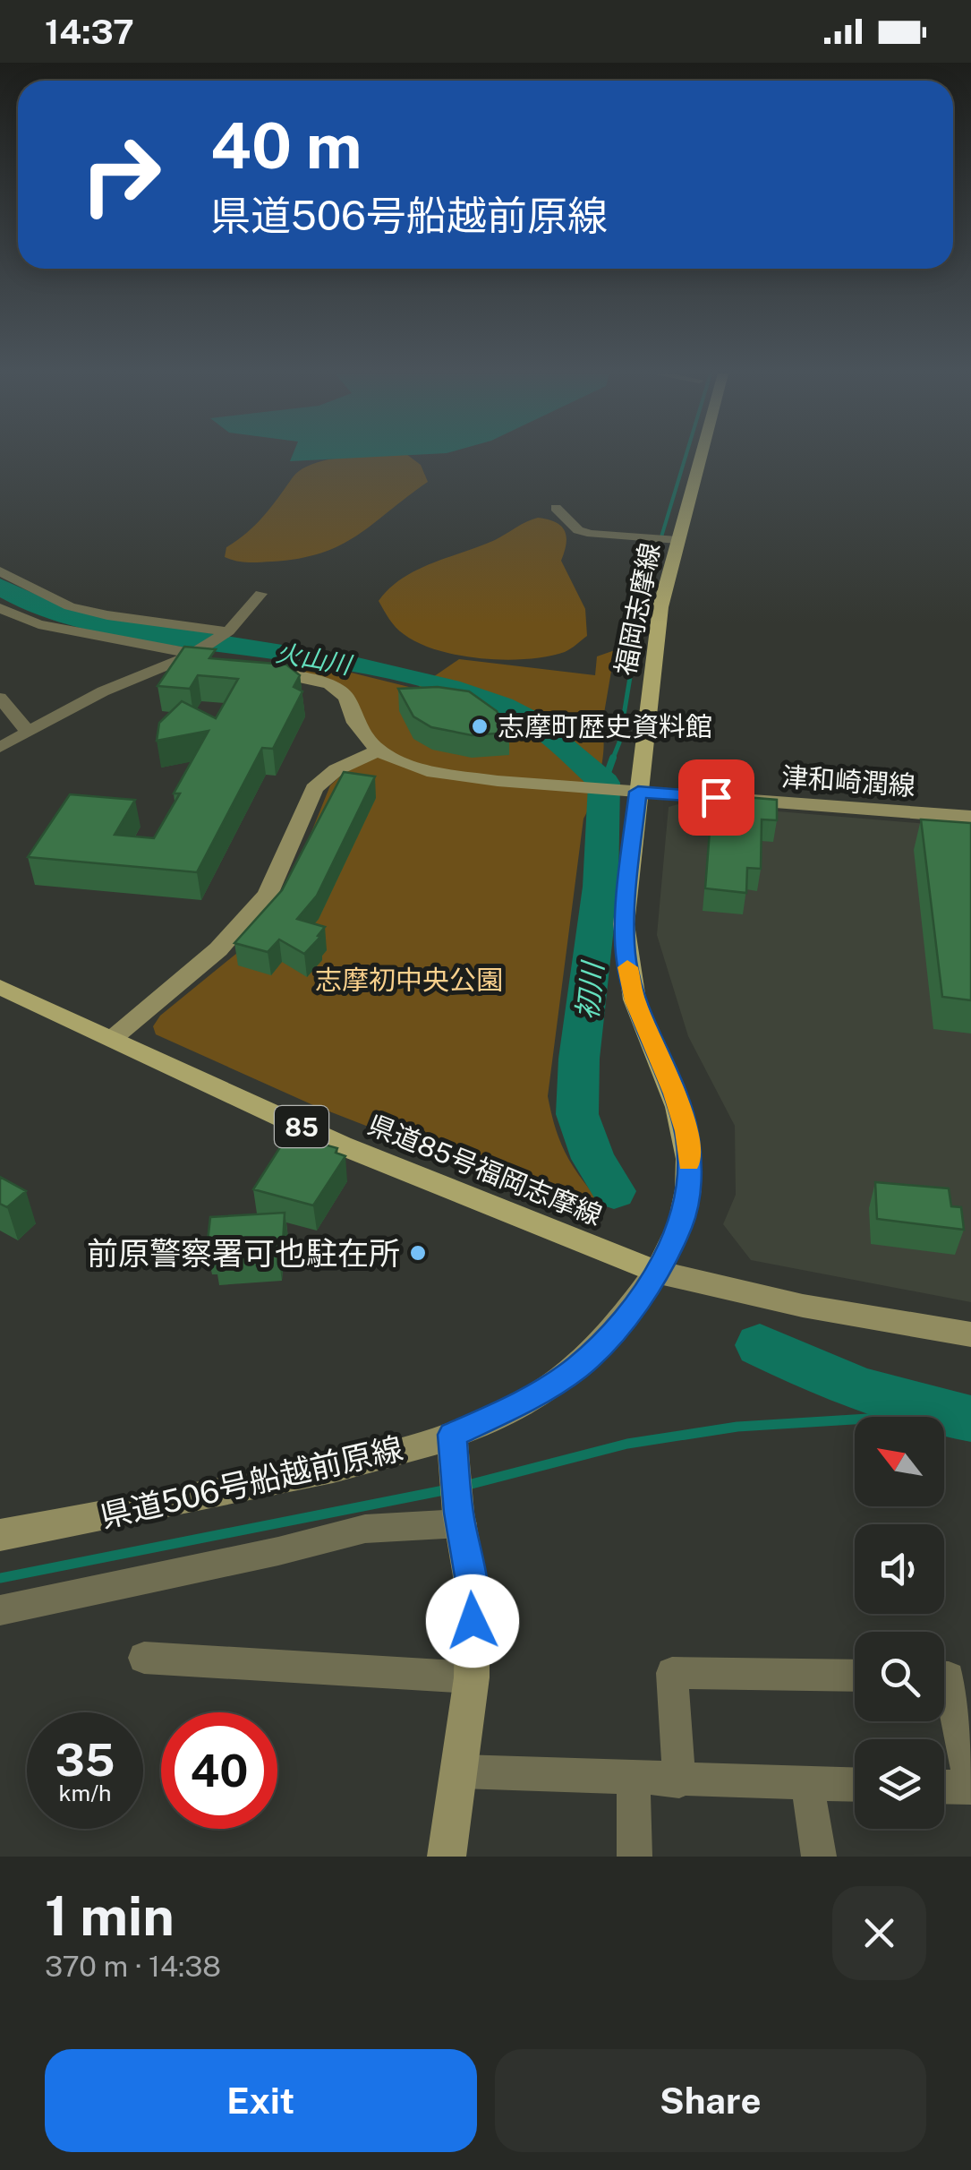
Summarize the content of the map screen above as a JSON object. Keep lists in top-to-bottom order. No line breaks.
{"streets":{"main road":["福岡志摩線","85","県道85号福岡志摩線"],"street":["津和崎潤線","県道506号船越前原線"]},"crossings":[["福岡志摩線","津和崎潤線"],["福岡志摩線","県道85号福岡志摩線"],["福岡志摩線","県道506号船越前原線"],["県道85号福岡志摩線","県道506号船越前原線"]],"water":["火山川","初川"],"parks":["志摩初中央公園"],"places":["志摩町歴史資料館","前原警察署可也駐在所"],"north":"top left","page":{"status":"14:37","turn":["40 m","県道506号船越前原線"],"speed":"35 km/h","limit":"40","heading":["1 min","370 m · 14:38"],"buttons":["Exit","Share"]}}
